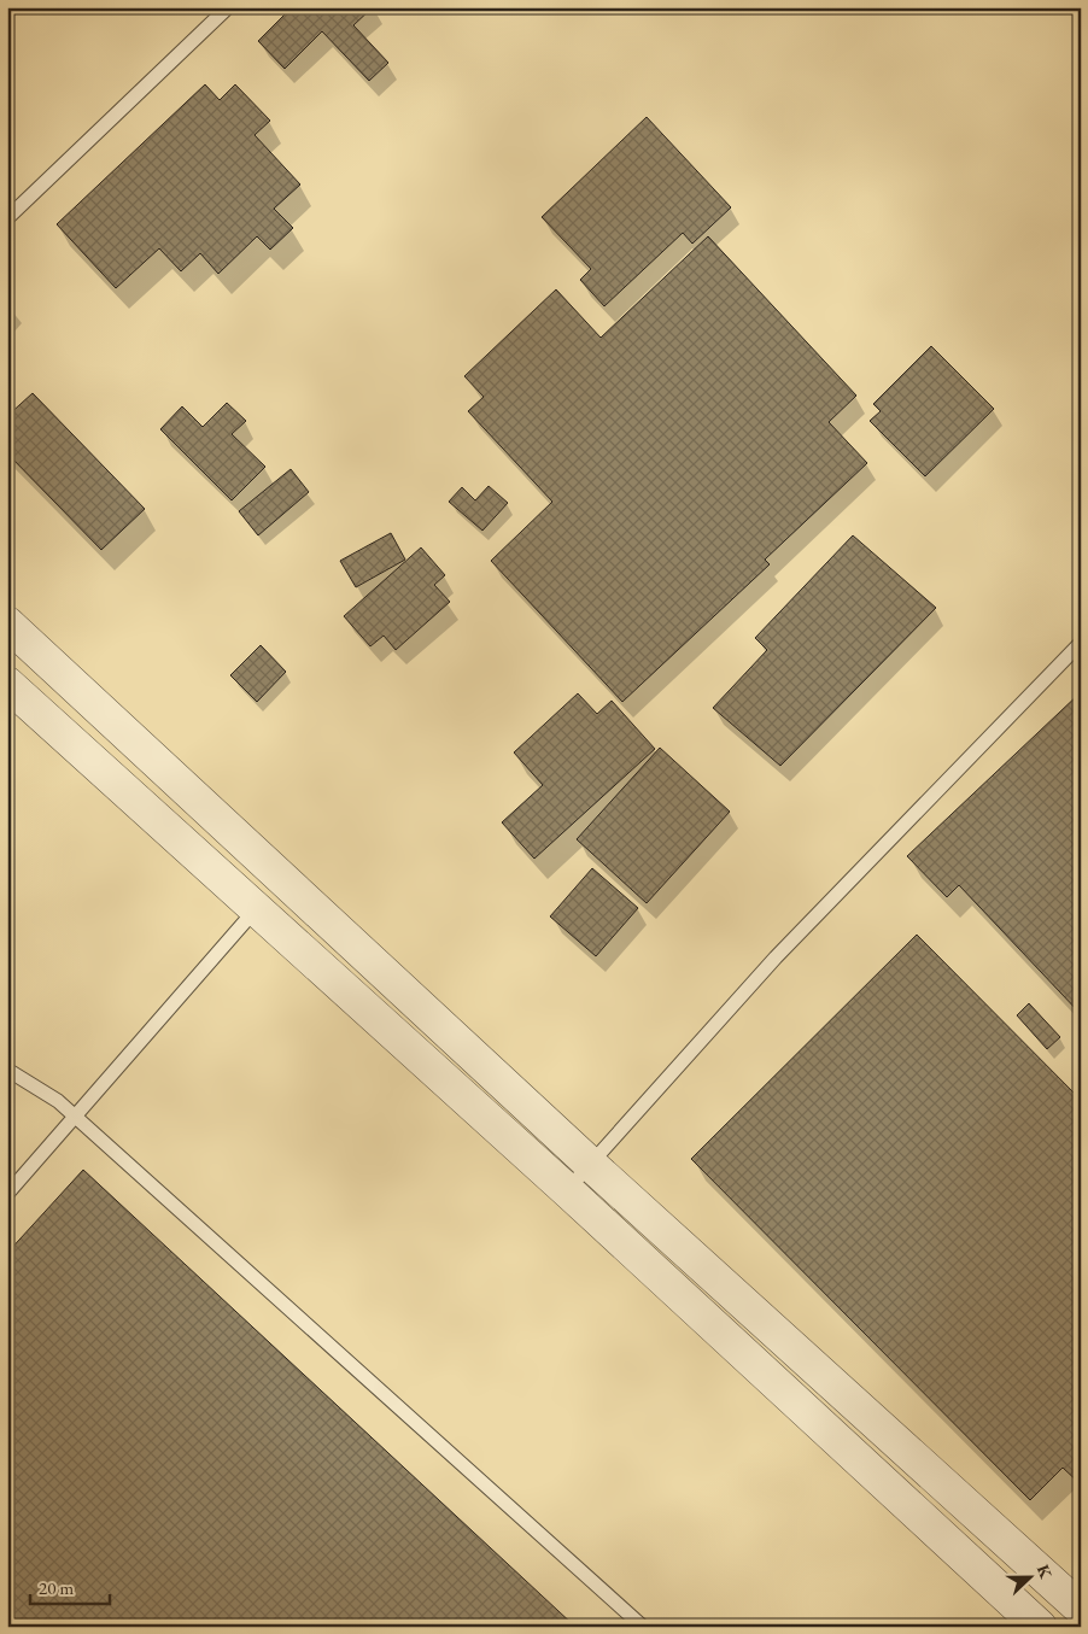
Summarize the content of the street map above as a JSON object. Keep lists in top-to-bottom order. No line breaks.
{"scale_bar":"20 m","north":"right"}
